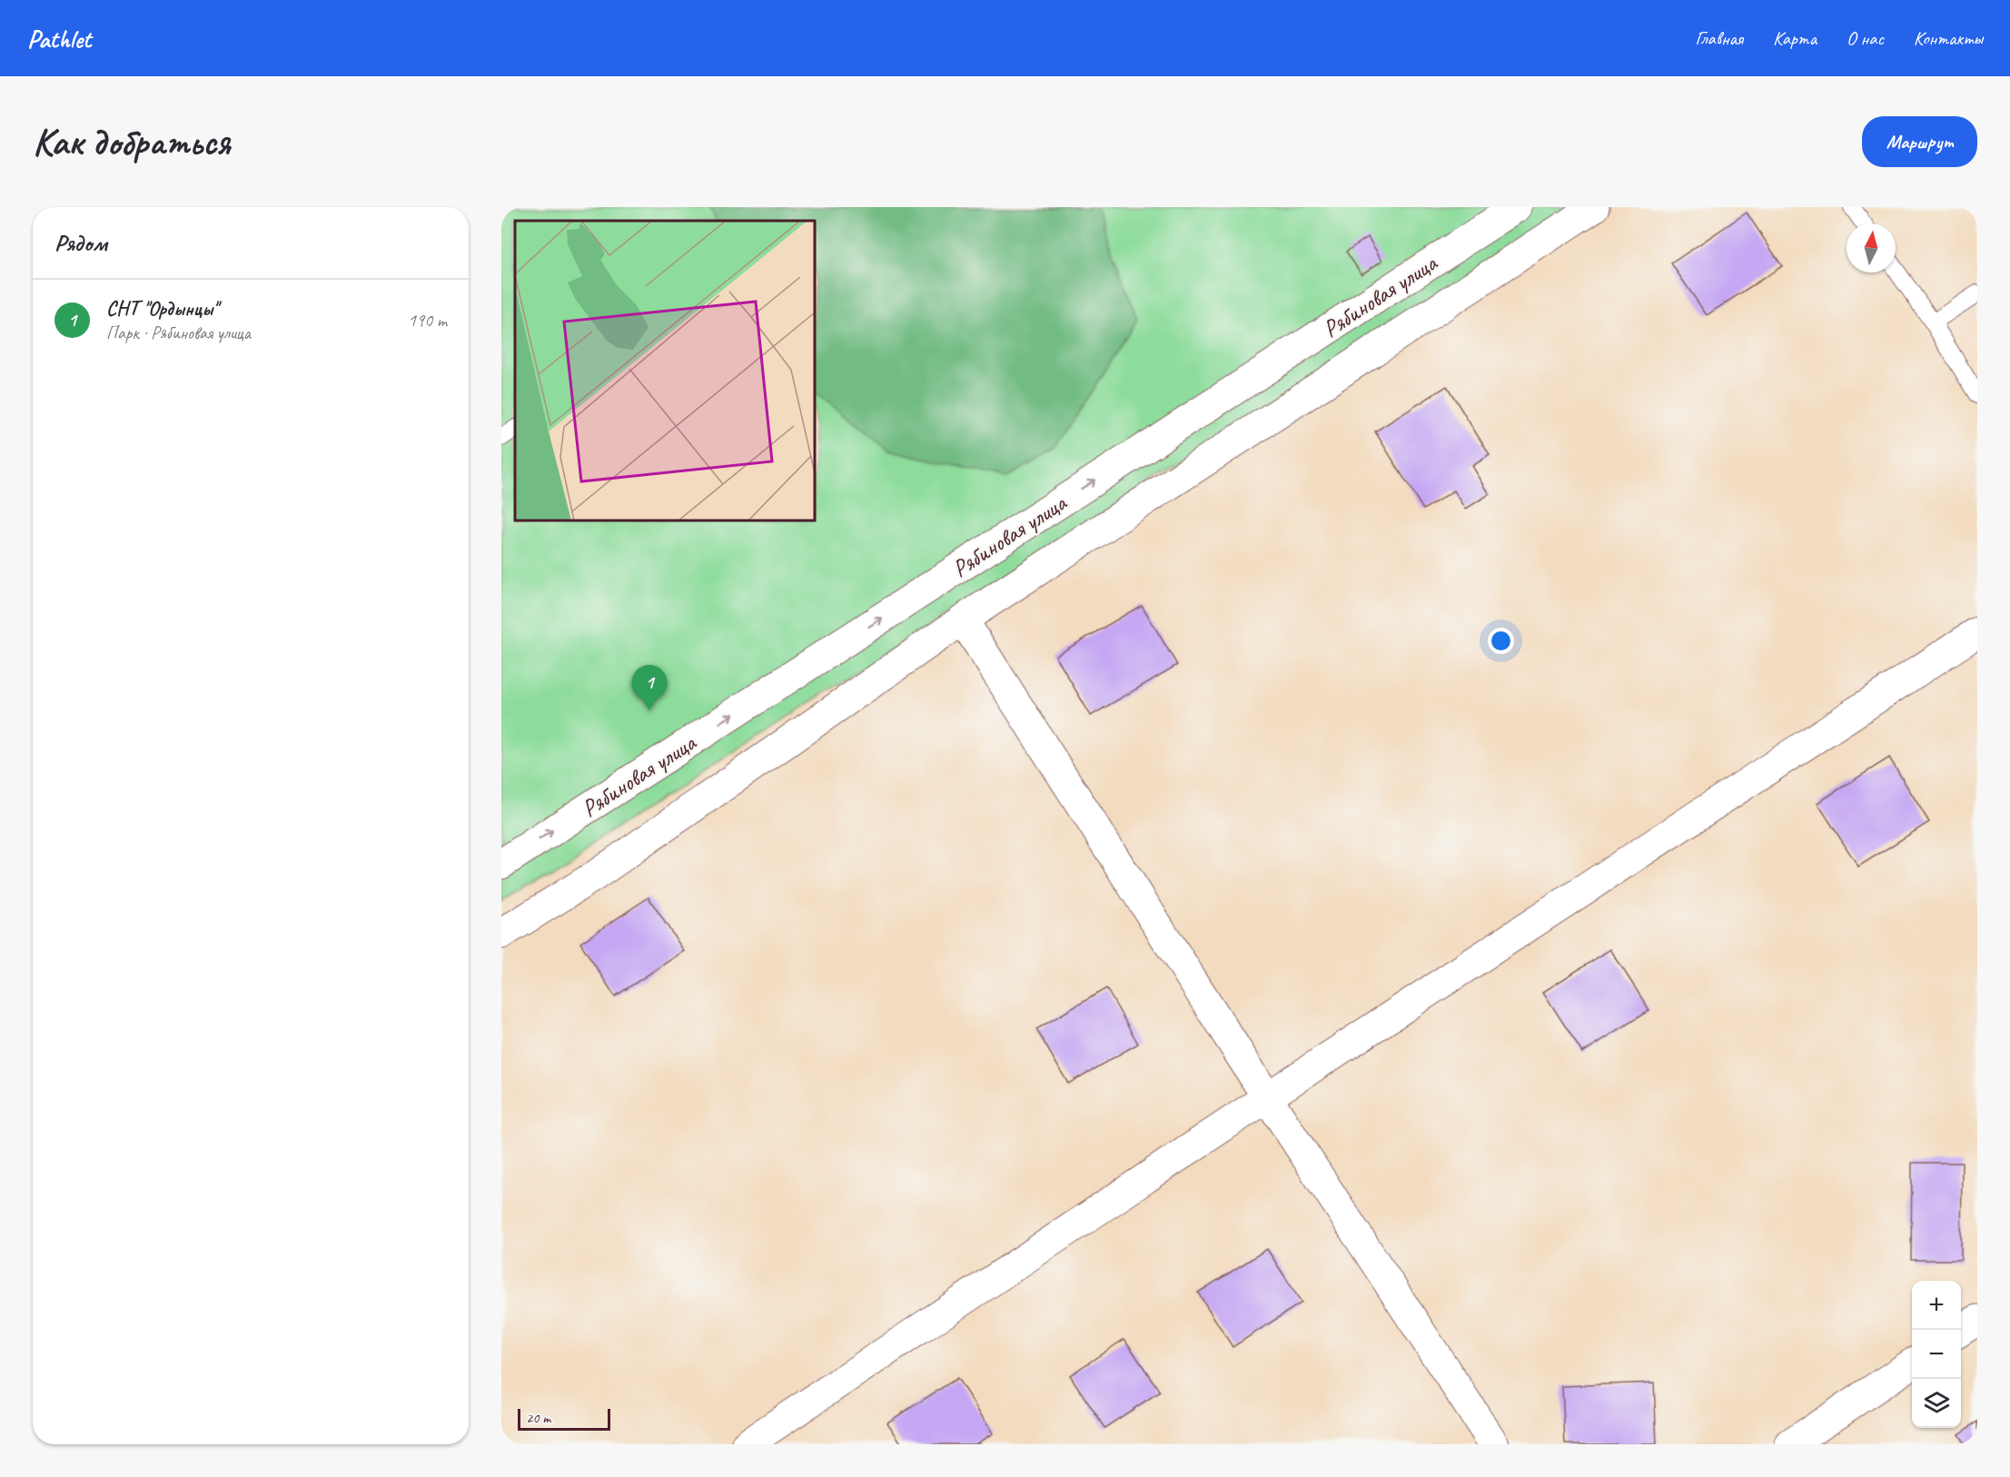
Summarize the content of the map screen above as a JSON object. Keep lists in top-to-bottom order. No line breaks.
{"streets":{"street":["Рябиновая улица"]},"scale_bar":"20 m","north":"top","page":{"header":"Pathlet","nav":["Главная","Карта","О нас","Контакты"],"buttons":"Маршрут","title":"Как добраться","heading":"Рядом","list":[{"mark":"1","name":"СНТ \"Ордынцы\"","note":"Парк · Рябиновая улица","value":"190 m"}],"pins":"1","map_buttons":["+","−"],"scale":"20 m"}}
